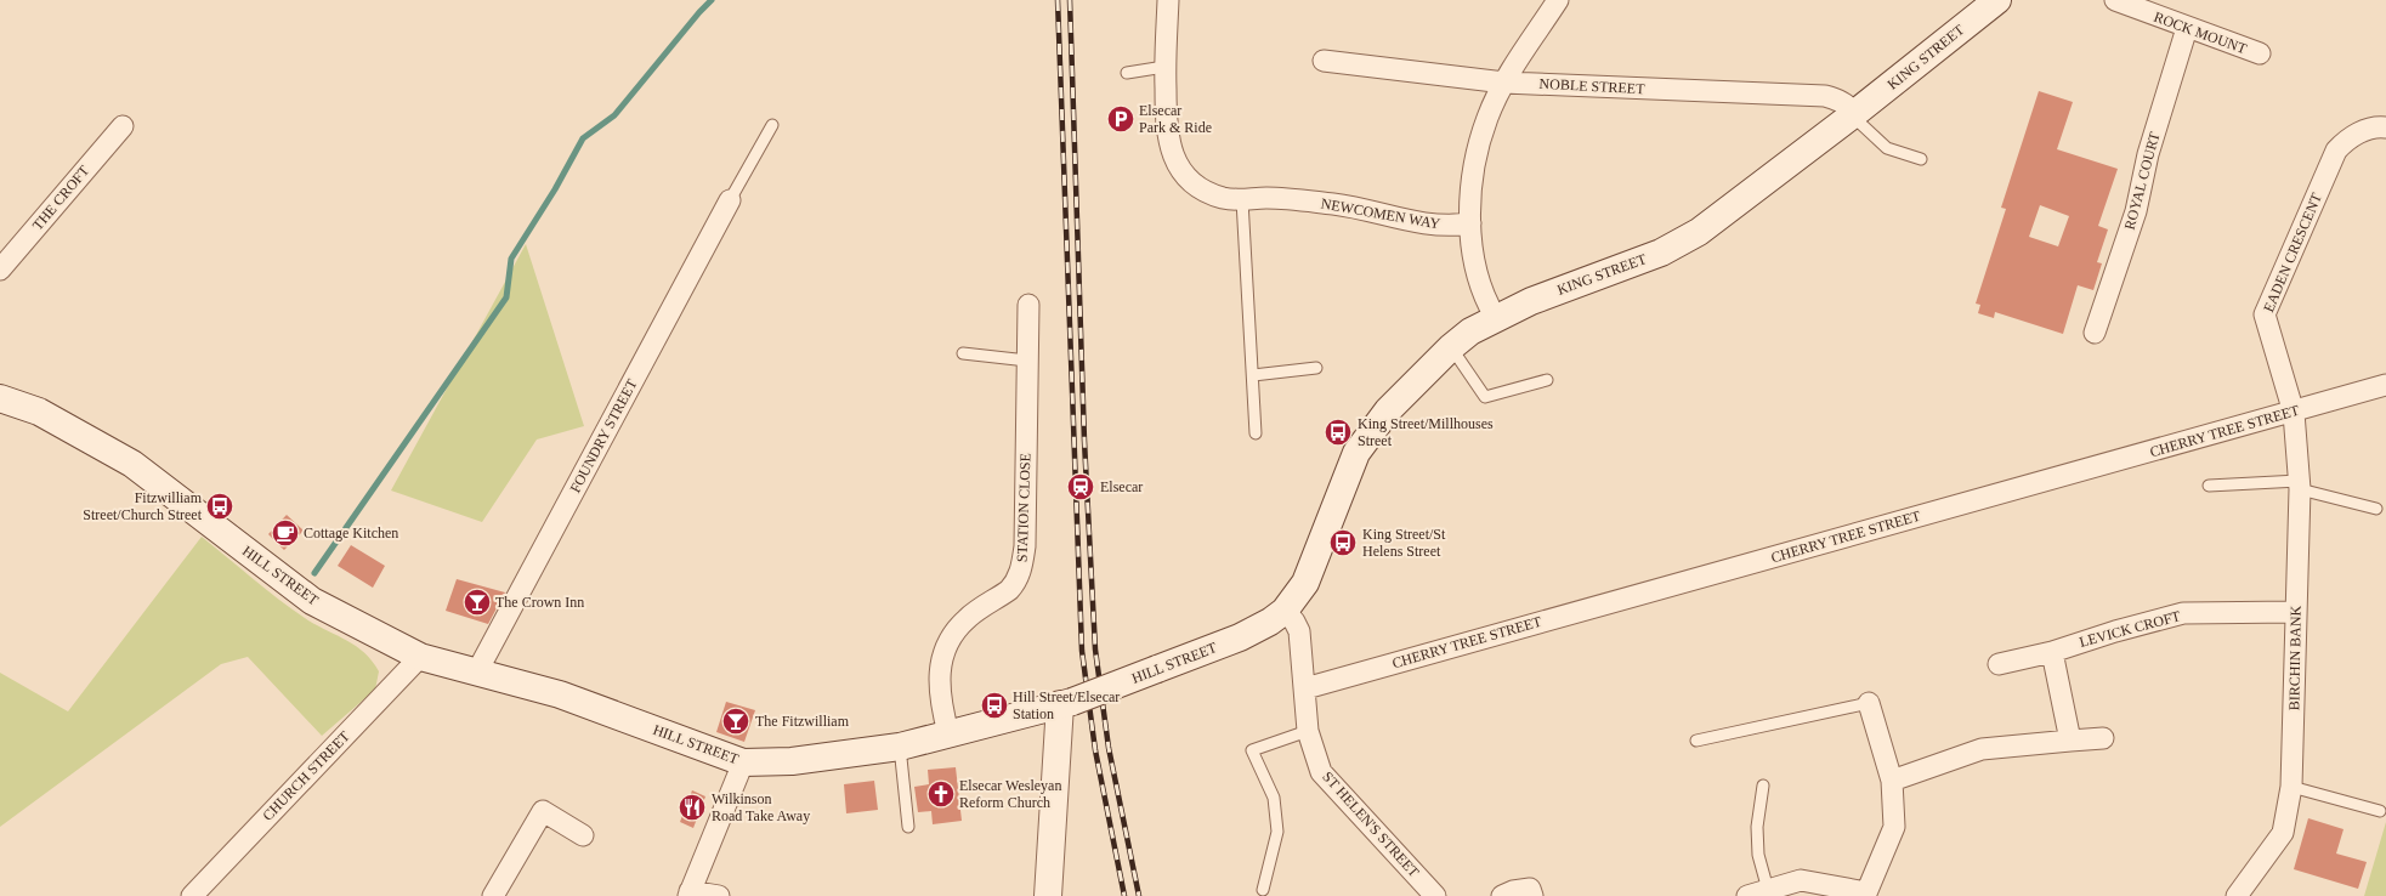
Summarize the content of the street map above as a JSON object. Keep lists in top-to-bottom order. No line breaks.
{"streets":{"main road":["KING STREET","HILL STREET"],"street":["ROCK MOUNT","NOBLE STREET","ROYAL COURT","THE CROFT","NEWCOMEN WAY","EADEN CRESCENT","CHERRY TREE STREET","FOUNDRY STREET","STATION CLOSE","LEVICK CROFT","BIRCHIN BANK","CHURCH STREET","ST HELEN'S STREET"]},"crossings":[["ROCK MOUNT","ROYAL COURT"],["KING STREET","NOBLE STREET"],["KING STREET","HILL STREET"],["KING STREET","ST HELEN'S STREET"],["EADEN CRESCENT","CHERRY TREE STREET"],["EADEN CRESCENT","BIRCHIN BANK"],["CHERRY TREE STREET","BIRCHIN BANK"],["CHERRY TREE STREET","ST HELEN'S STREET"],["FOUNDRY STREET","HILL STREET"],["STATION CLOSE","HILL STREET"],["HILL STREET","CHURCH STREET"],["HILL STREET","ST HELEN'S STREET"],["LEVICK CROFT","BIRCHIN BANK"]],"places":{"parking":["Elsecar Park & Ride"],"bus stop":["King Street/Millhouses Street","Fitzwilliam Street/Church Street","King Street/St Helens Street","Hill Street/Elsecar Station"],"station":["Elsecar"],"cafe":["Cottage Kitchen"],"bar":["The Crown Inn","The Fitzwilliam"],"church":["Elsecar Wesleyan Reform Church"],"restaurant":["Wilkinson Road Take Away"]}}
